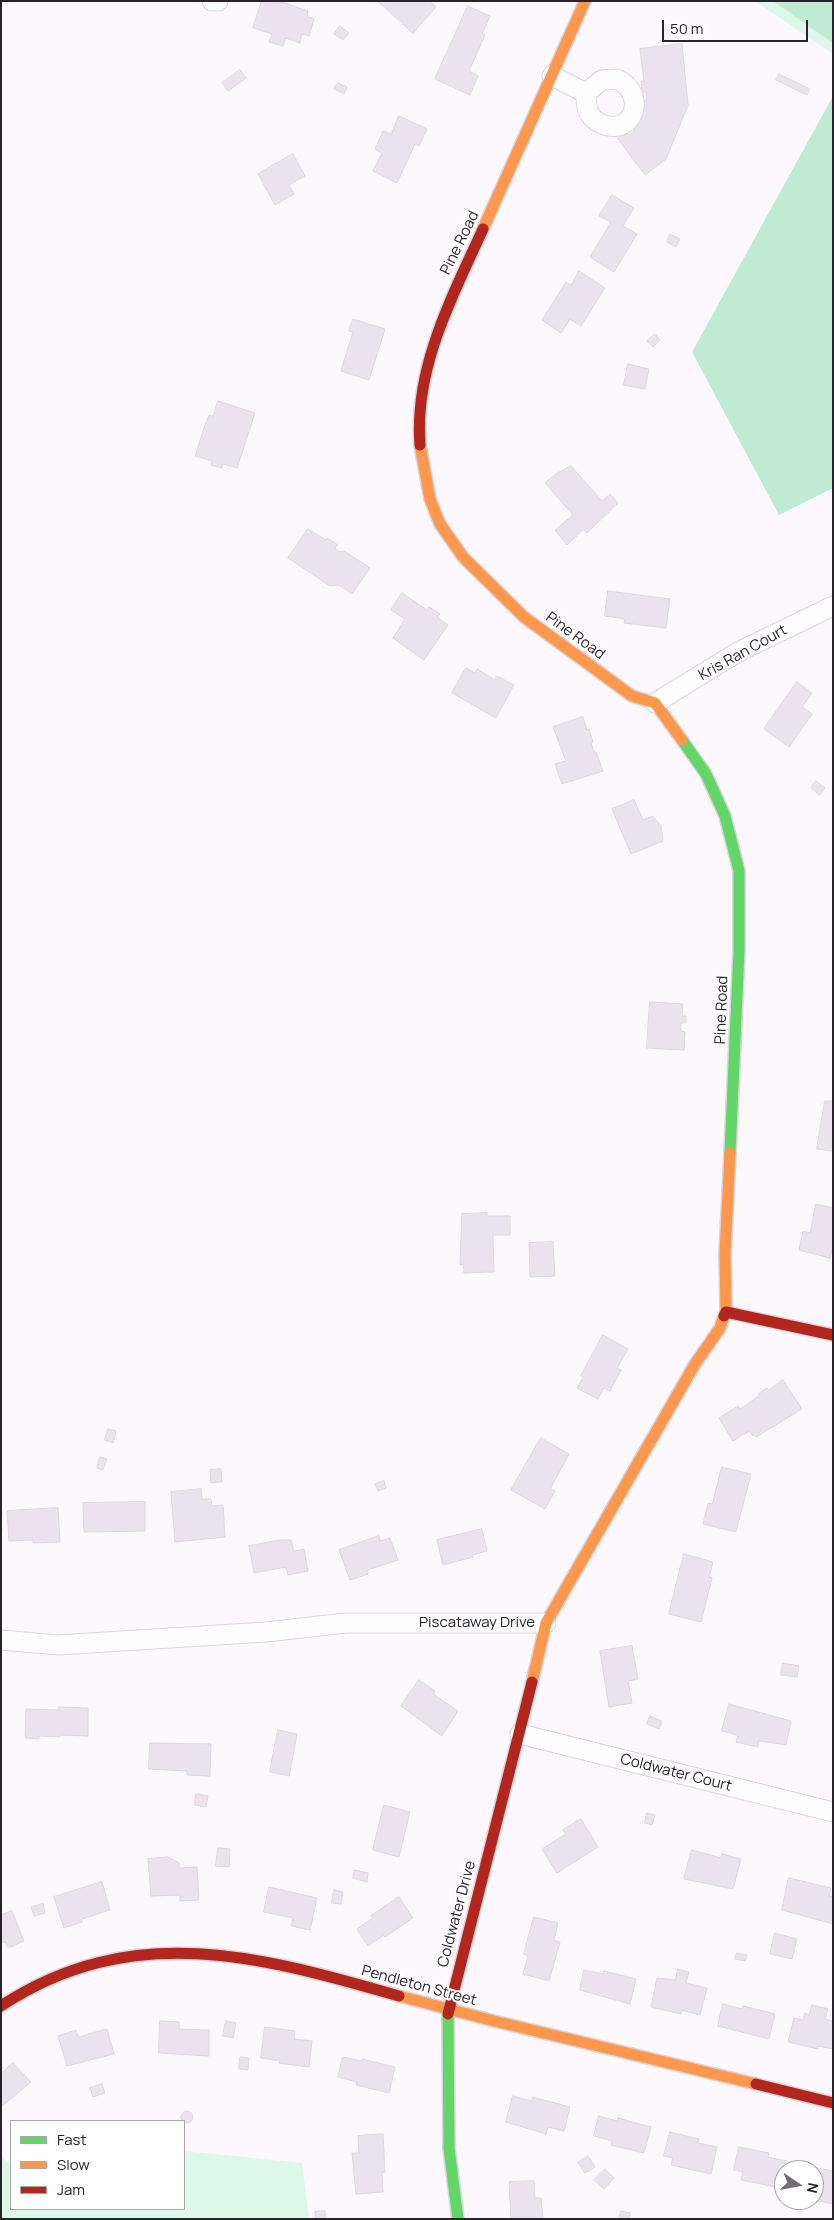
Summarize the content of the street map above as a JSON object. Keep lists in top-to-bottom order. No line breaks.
{"streets":{"street":["Pine Road","Kris Ran Court","Piscataway Drive","Coldwater Court","Coldwater Drive","Pendleton Street"]},"crossings":[["Pine Road","Kris Ran Court"],["Pine Road","Piscataway Drive"],["Piscataway Drive","Coldwater Drive"],["Coldwater Court","Coldwater Drive"],["Coldwater Drive","Pendleton Street"]],"legend":["Fast","Slow","Jam"],"scale_bar":"50 m","north":"right"}
